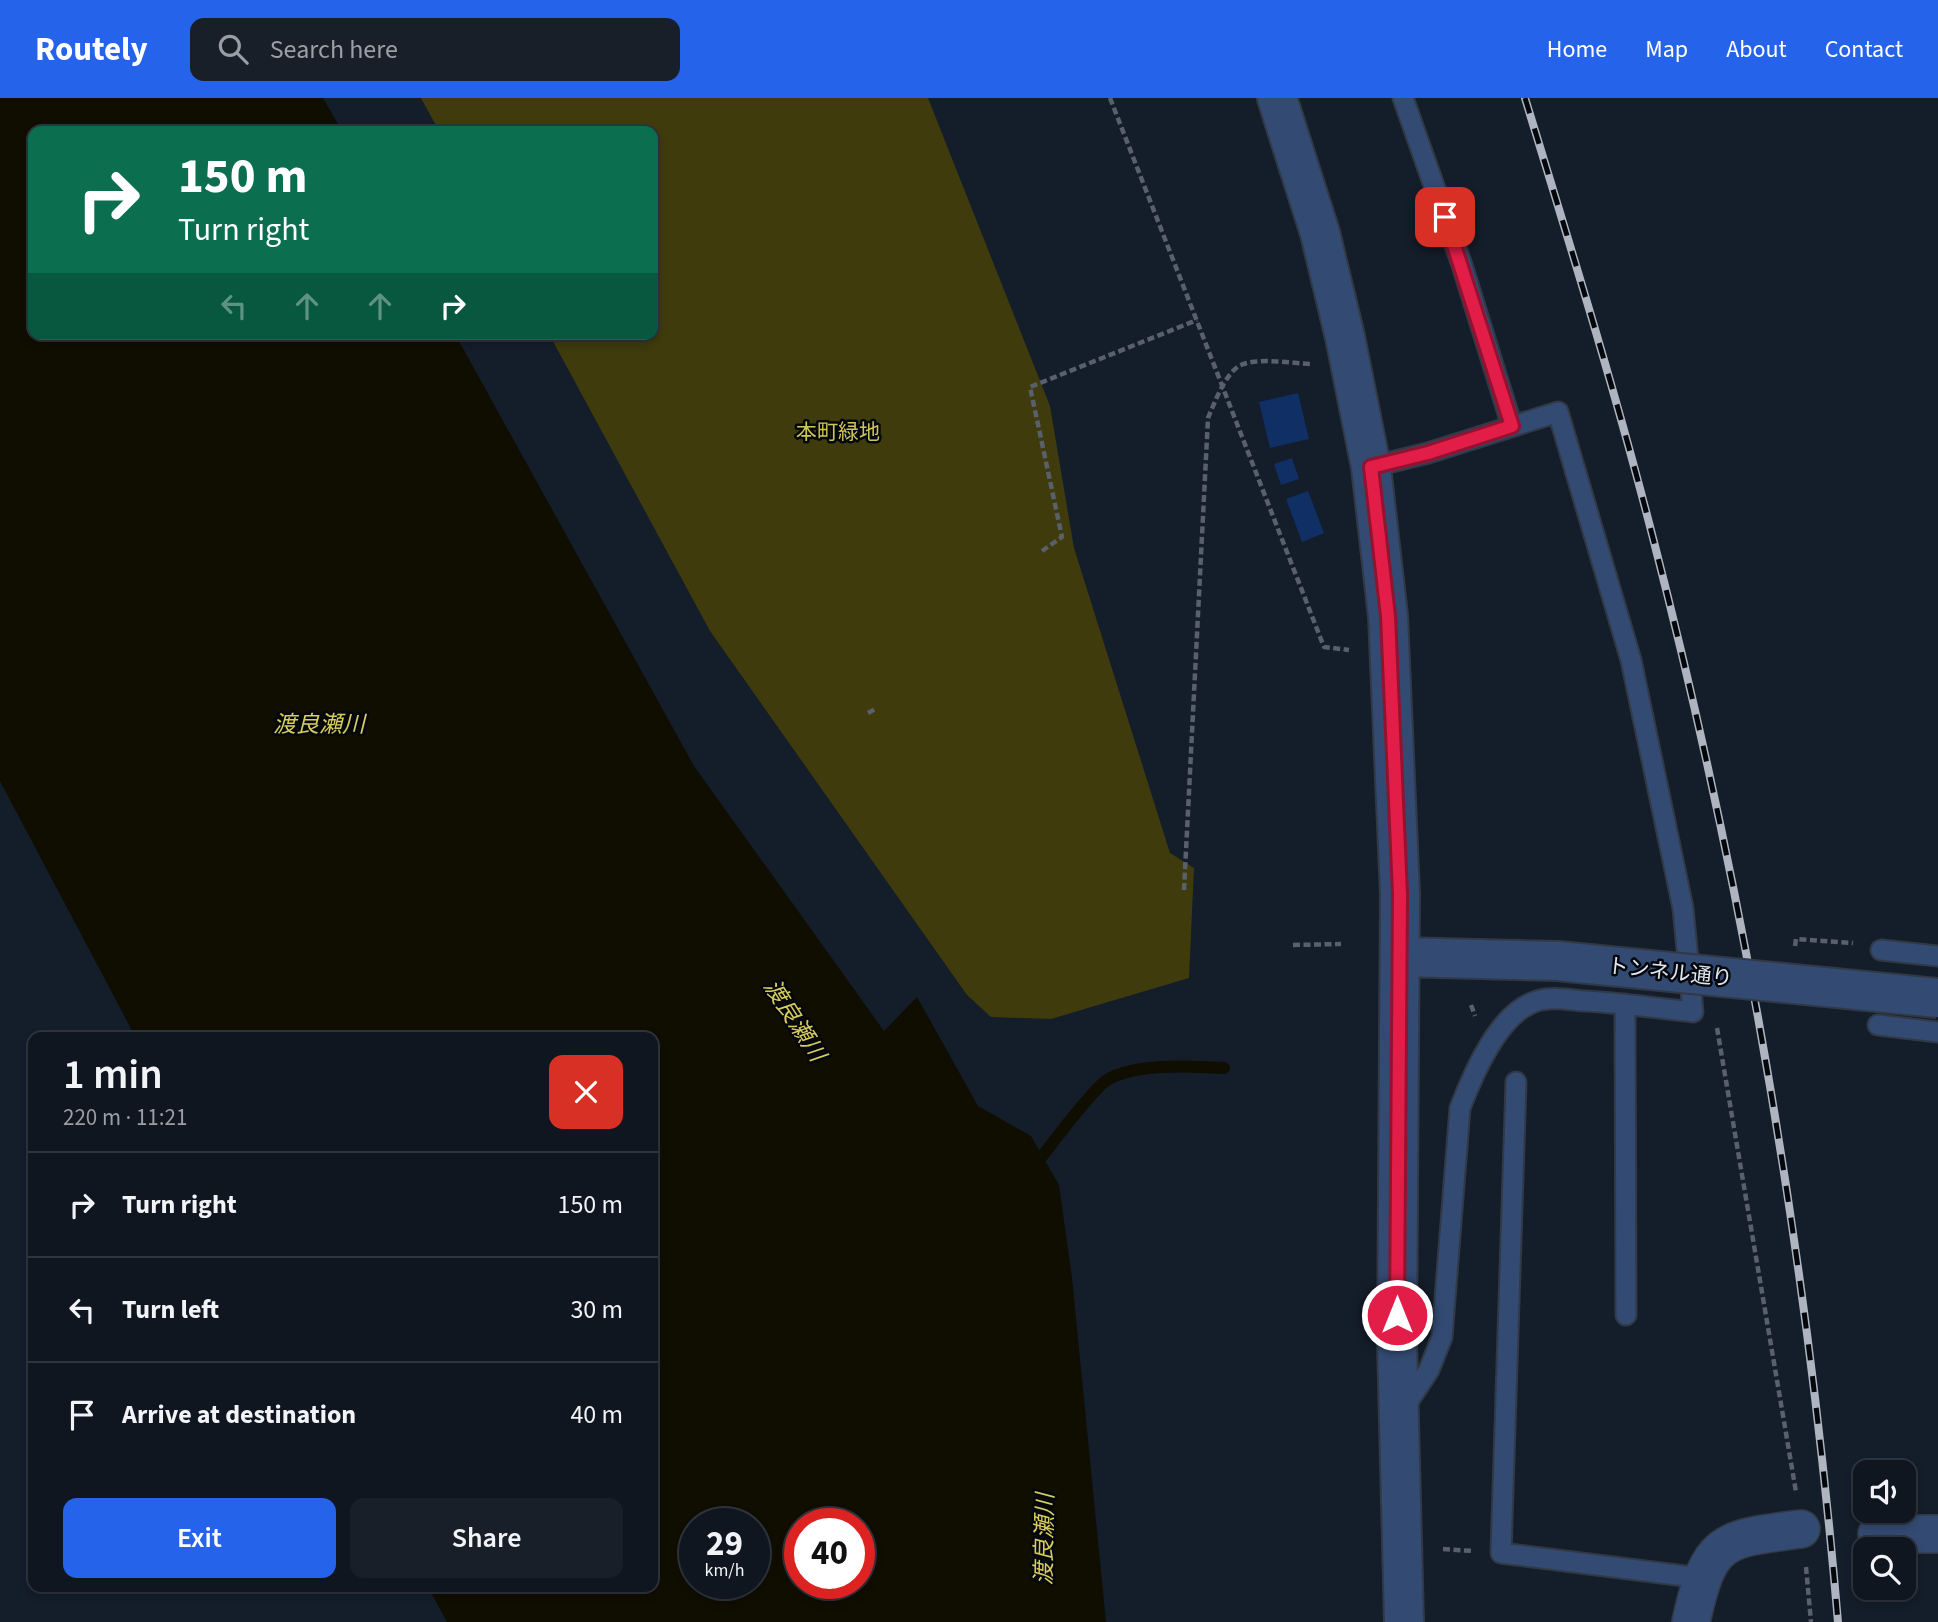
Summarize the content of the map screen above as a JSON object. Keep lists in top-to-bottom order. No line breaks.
{"streets":{"street":["トンネル通り"]},"water":["渡良瀬川"],"parks":["本町緑地"],"page":{"header":"Routely","search":"Search here","nav":["Home","Map","About","Contact"],"turn":["150 m","Turn right"],"heading":["1 min","220 m · 11:21"],"list":[{"name":"Turn right","value":"150 m"},{"name":"Turn left","value":"30 m"},{"name":"Arrive at destination","value":"40 m"}],"buttons":["Exit","Share"],"speed":"29 km/h","limit":"40"}}
